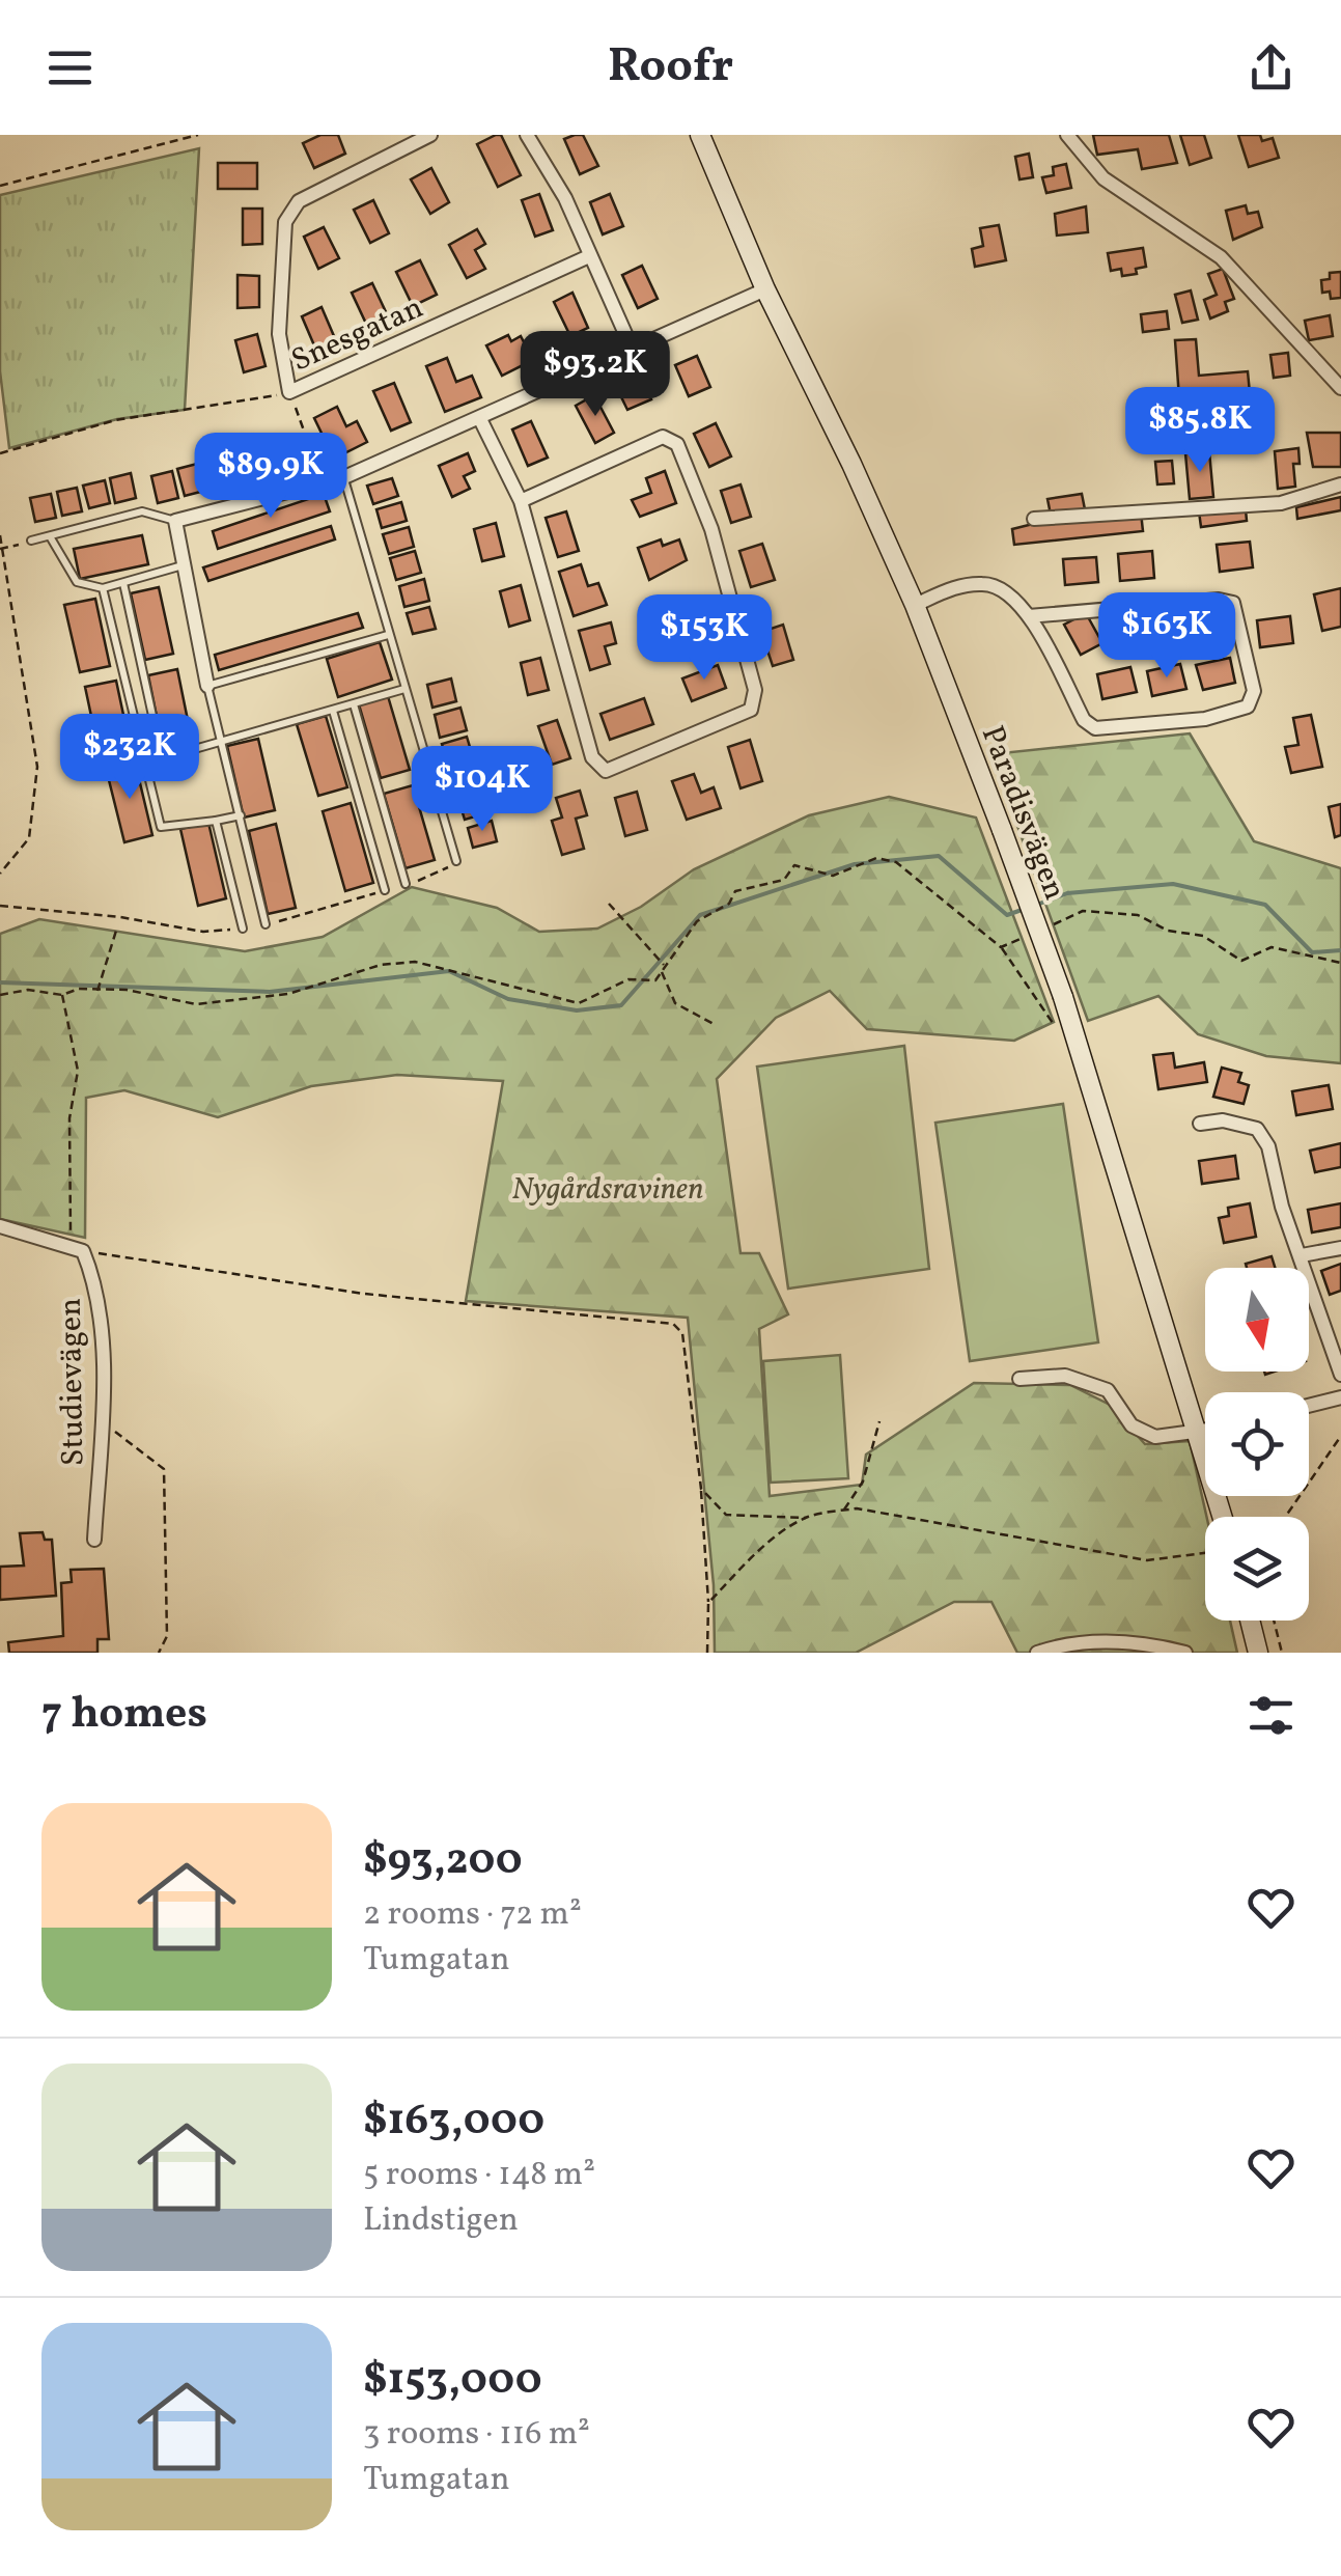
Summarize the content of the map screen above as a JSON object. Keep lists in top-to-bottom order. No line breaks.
{"streets":{"street":["Snesgatan","Paradisvägen","Studievägen"]},"parks":["Nygårdsravinen"],"north":"bottom","page":{"header":"Roofr","price":["$93.2K","$85.8K","$89.9K","$163K","$153K","$232K","$104K"],"heading":"7 homes","list":[{"name":"$93,200","note":"2 rooms · 72 m² · Tumgatan"},{"name":"$163,000","note":"5 rooms · 148 m² · Lindstigen"},{"name":"$153,000","note":"3 rooms · 116 m² · Tumgatan"}]}}
